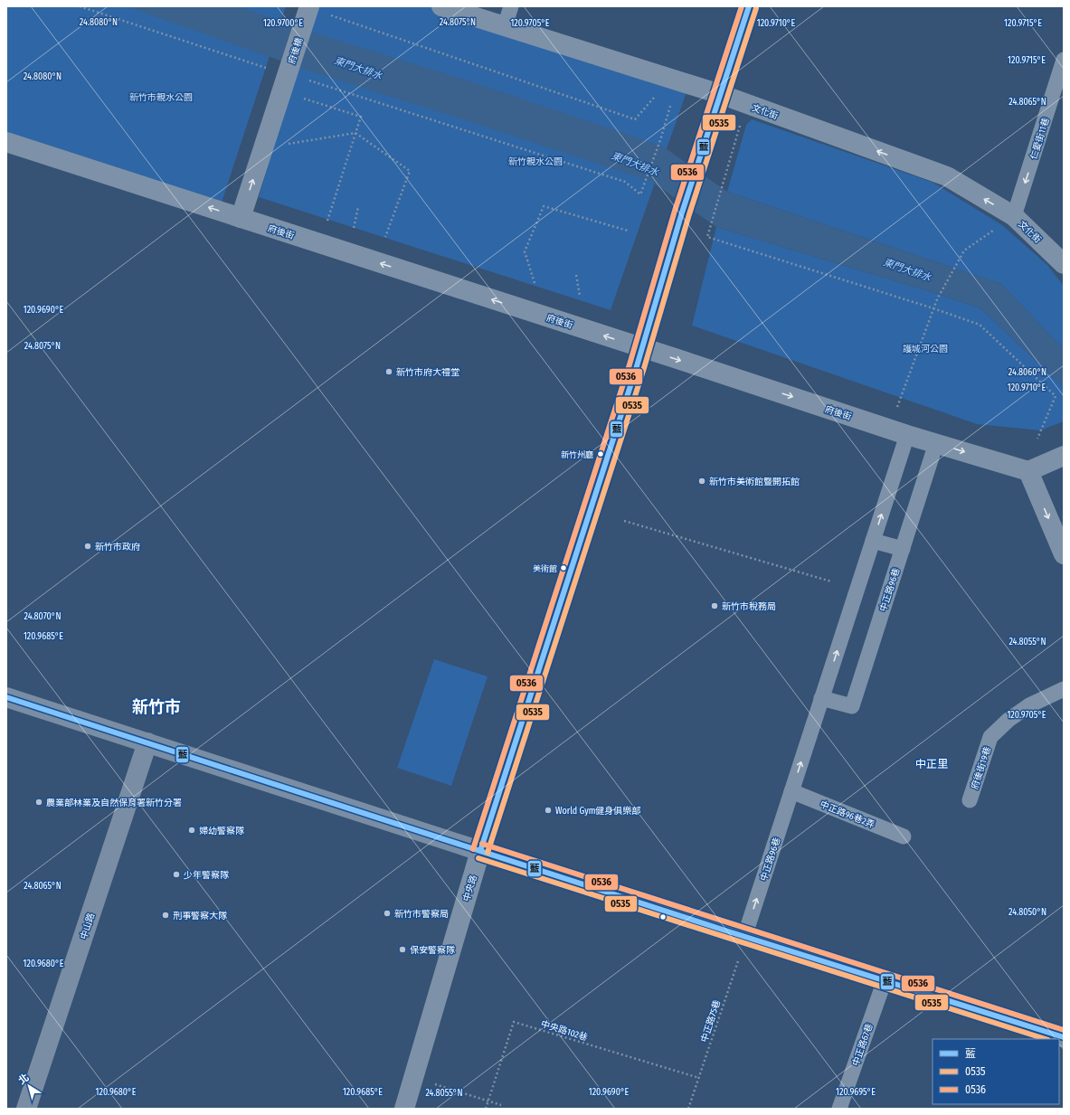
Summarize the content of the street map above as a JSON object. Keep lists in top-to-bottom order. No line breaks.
{"streets":{"street":["府後橋","文化街","府後街","中央路","中山路"],"lane":["仁愛街11巷","中正路96巷","府後街19巷","中正路96巷2弄","中正路67巷"],"path":["中正路75巷","中央路102巷"]},"crossings":[["府後橋","府後街"],["文化街","仁愛街11巷"],["文化街","中央路"],["府後街","中正路96巷"],["府後街","中央路"],["中正路96巷","中正路96巷2弄"],["中正路96巷","中正路75巷"],["中正路75巷","中央路102巷"]],"one_way":["府後橋","文化街","仁愛街11巷","中正路96巷"],"districts":["新竹市","中正里"],"water":["東門大排水"],"parks":["新竹市親水公園","新竹親水公園","護城河公園"],"places":["新竹市府大禮堂","新竹州廳","新竹市美術館暨開拓館","新竹市政府","美術館","新竹市稅務局","農業部林業及自然保育署新竹分署","World Gym健身俱樂部","婦幼警察隊","少年警察隊","新竹市警察局","刑事警察大隊","保安警察隊"],"lines":["transit line 藍","transit line 0536","transit line 0535"],"legend":["藍","0535","0536"],"north":"top left","coordinates":["24.8080°N","24.8075°N","120.9700°E","120.9705°E","120.9710°E","120.9715°E","24.8065°N","120.9690°E","24.8060°N","24.8070°N","120.9685°E","24.8055°N","24.8050°N","120.9680°E","120.9695°E"]}
